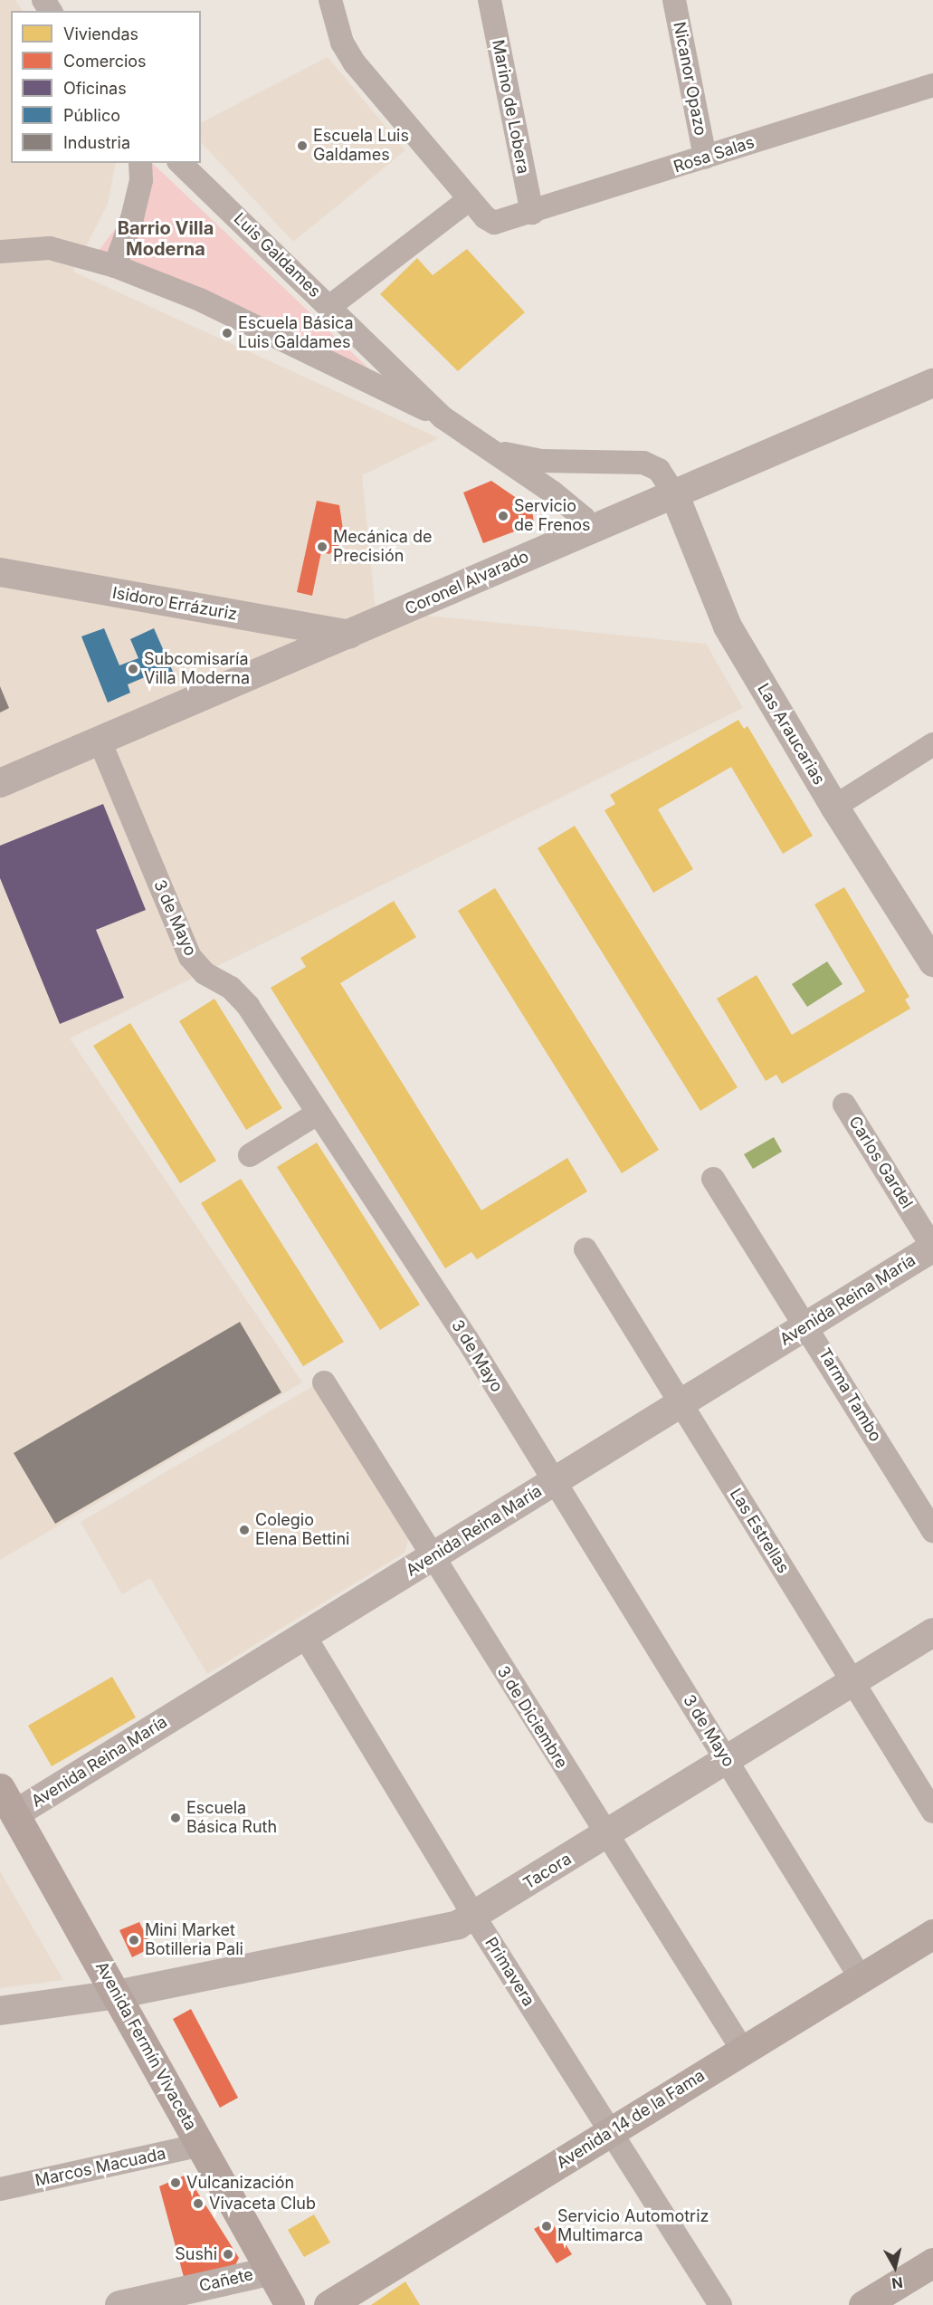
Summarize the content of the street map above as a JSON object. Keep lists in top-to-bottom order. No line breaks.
{"streets":{"main road":["Avenida Fermín Vivaceta","Avenida 14 de la Fama"],"street":["Nicanor Opazo","Marino de Lobera","Rosa Salas","Luis Galdames","Coronel Alvarado","Isidoro Errázuriz","Las Araucarias","3 de Mayo","Carlos Gardel","Avenida Reina María","Tarma Tambo","Las Estrellas","3 de Diciembre","Tacora","Primavera","Marcos Macuada","Cañete"]},"crossings":[["Nicanor Opazo","Rosa Salas"],["Marino de Lobera","Rosa Salas"],["Luis Galdames","Coronel Alvarado"],["Luis Galdames","Las Araucarias"],["Coronel Alvarado","Isidoro Errázuriz"],["Coronel Alvarado","Las Araucarias"],["Coronel Alvarado","3 de Mayo"],["3 de Mayo","Avenida Reina María"],["3 de Mayo","Tacora"],["3 de Mayo","Avenida 14 de la Fama"],["Carlos Gardel","Avenida Reina María"],["Avenida Reina María","Tarma Tambo"],["Avenida Reina María","Las Estrellas"],["Avenida Reina María","3 de Diciembre"],["Avenida Reina María","Primavera"],["Avenida Reina María","Avenida Fermín Vivaceta"],["Las Estrellas","Tacora"],["3 de Diciembre","Tacora"],["3 de Diciembre","Avenida 14 de la Fama"],["Tacora","Primavera"],["Tacora","Avenida Fermín Vivaceta"],["Primavera","Avenida 14 de la Fama"],["Avenida Fermín Vivaceta","Marcos Macuada"],["Avenida Fermín Vivaceta","Cañete"]],"districts":["Barrio Villa Moderna"],"places":["Escuela Luis Galdames","Escuela Básica Luis Galdames","Servicio de Frenos","Mecánica de Precisión","Subcomisaría Villa Moderna","Colegio Elena Bettini","Escuela Básica Ruth","Mini Market Botilleria Pali","Vulcanización","Vivaceta Club","Servicio Automotriz Multimarca","Sushi"],"legend":["Viviendas","Comercios","Oficinas","Público","Industria"],"north":"bottom"}
